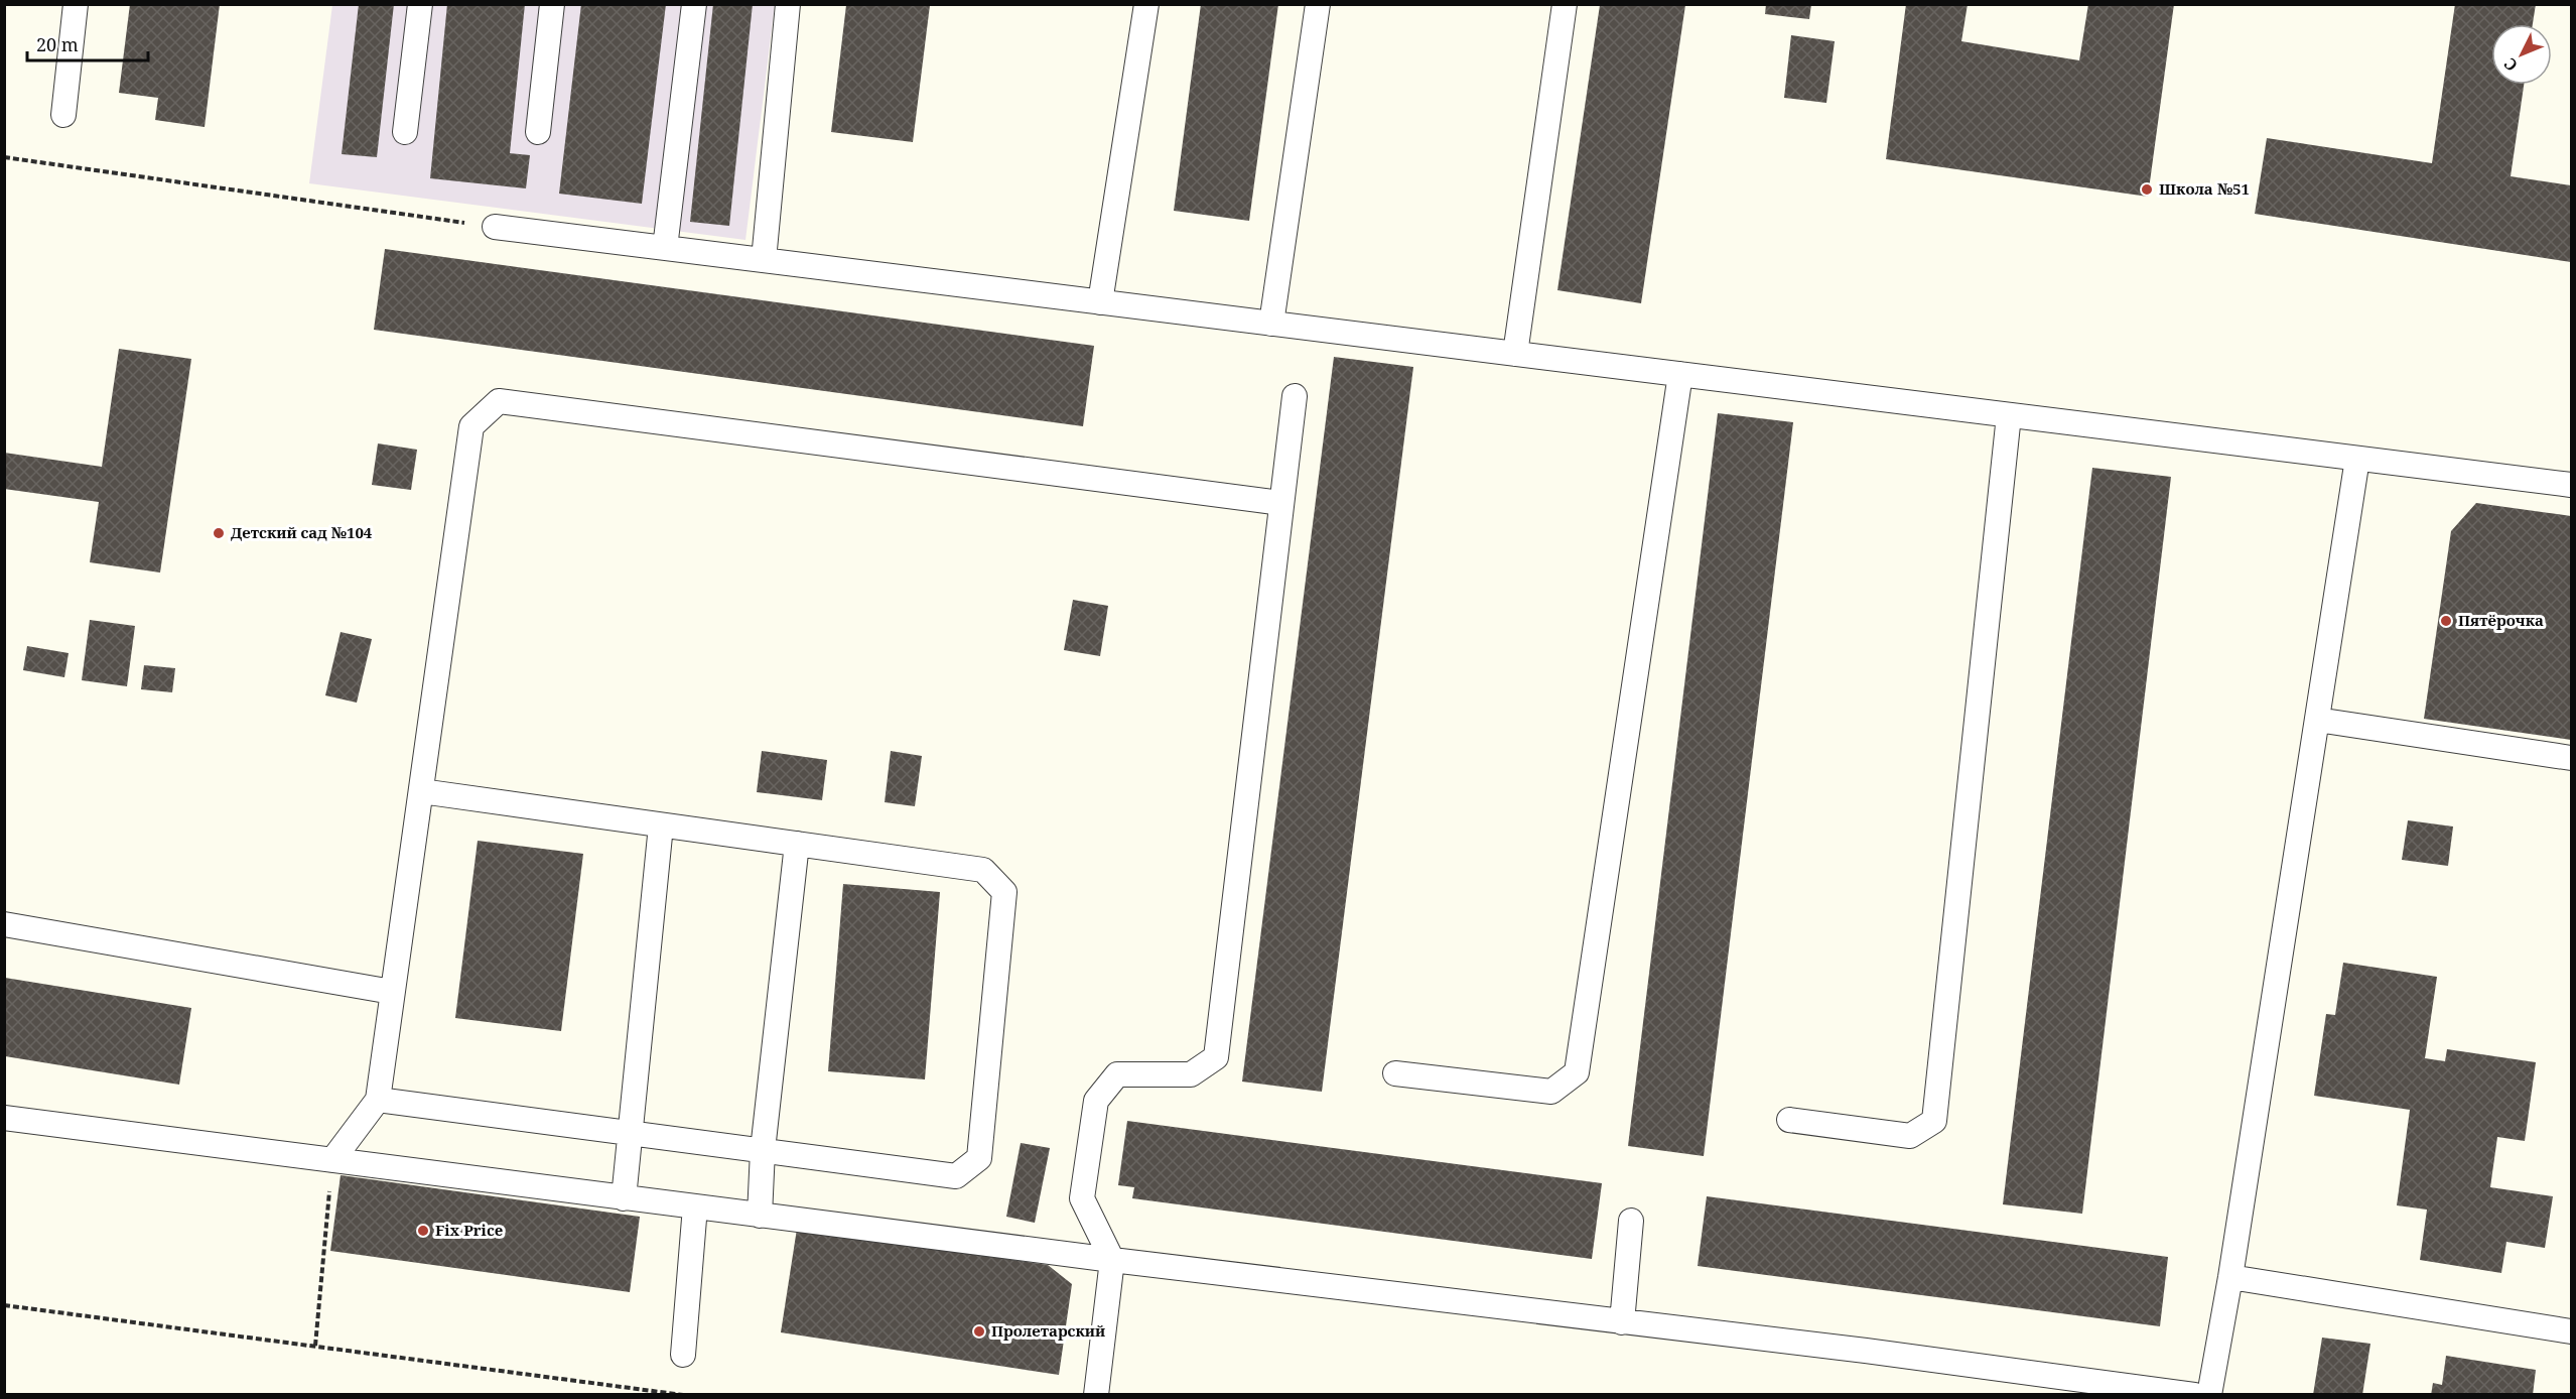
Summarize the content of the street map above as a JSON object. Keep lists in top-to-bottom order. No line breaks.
{"places":["Школа №51","Детский сад №104","Пятёрочка","Fix Price","Пролетарский"],"scale_bar":"20 m","north":"bottom left"}
